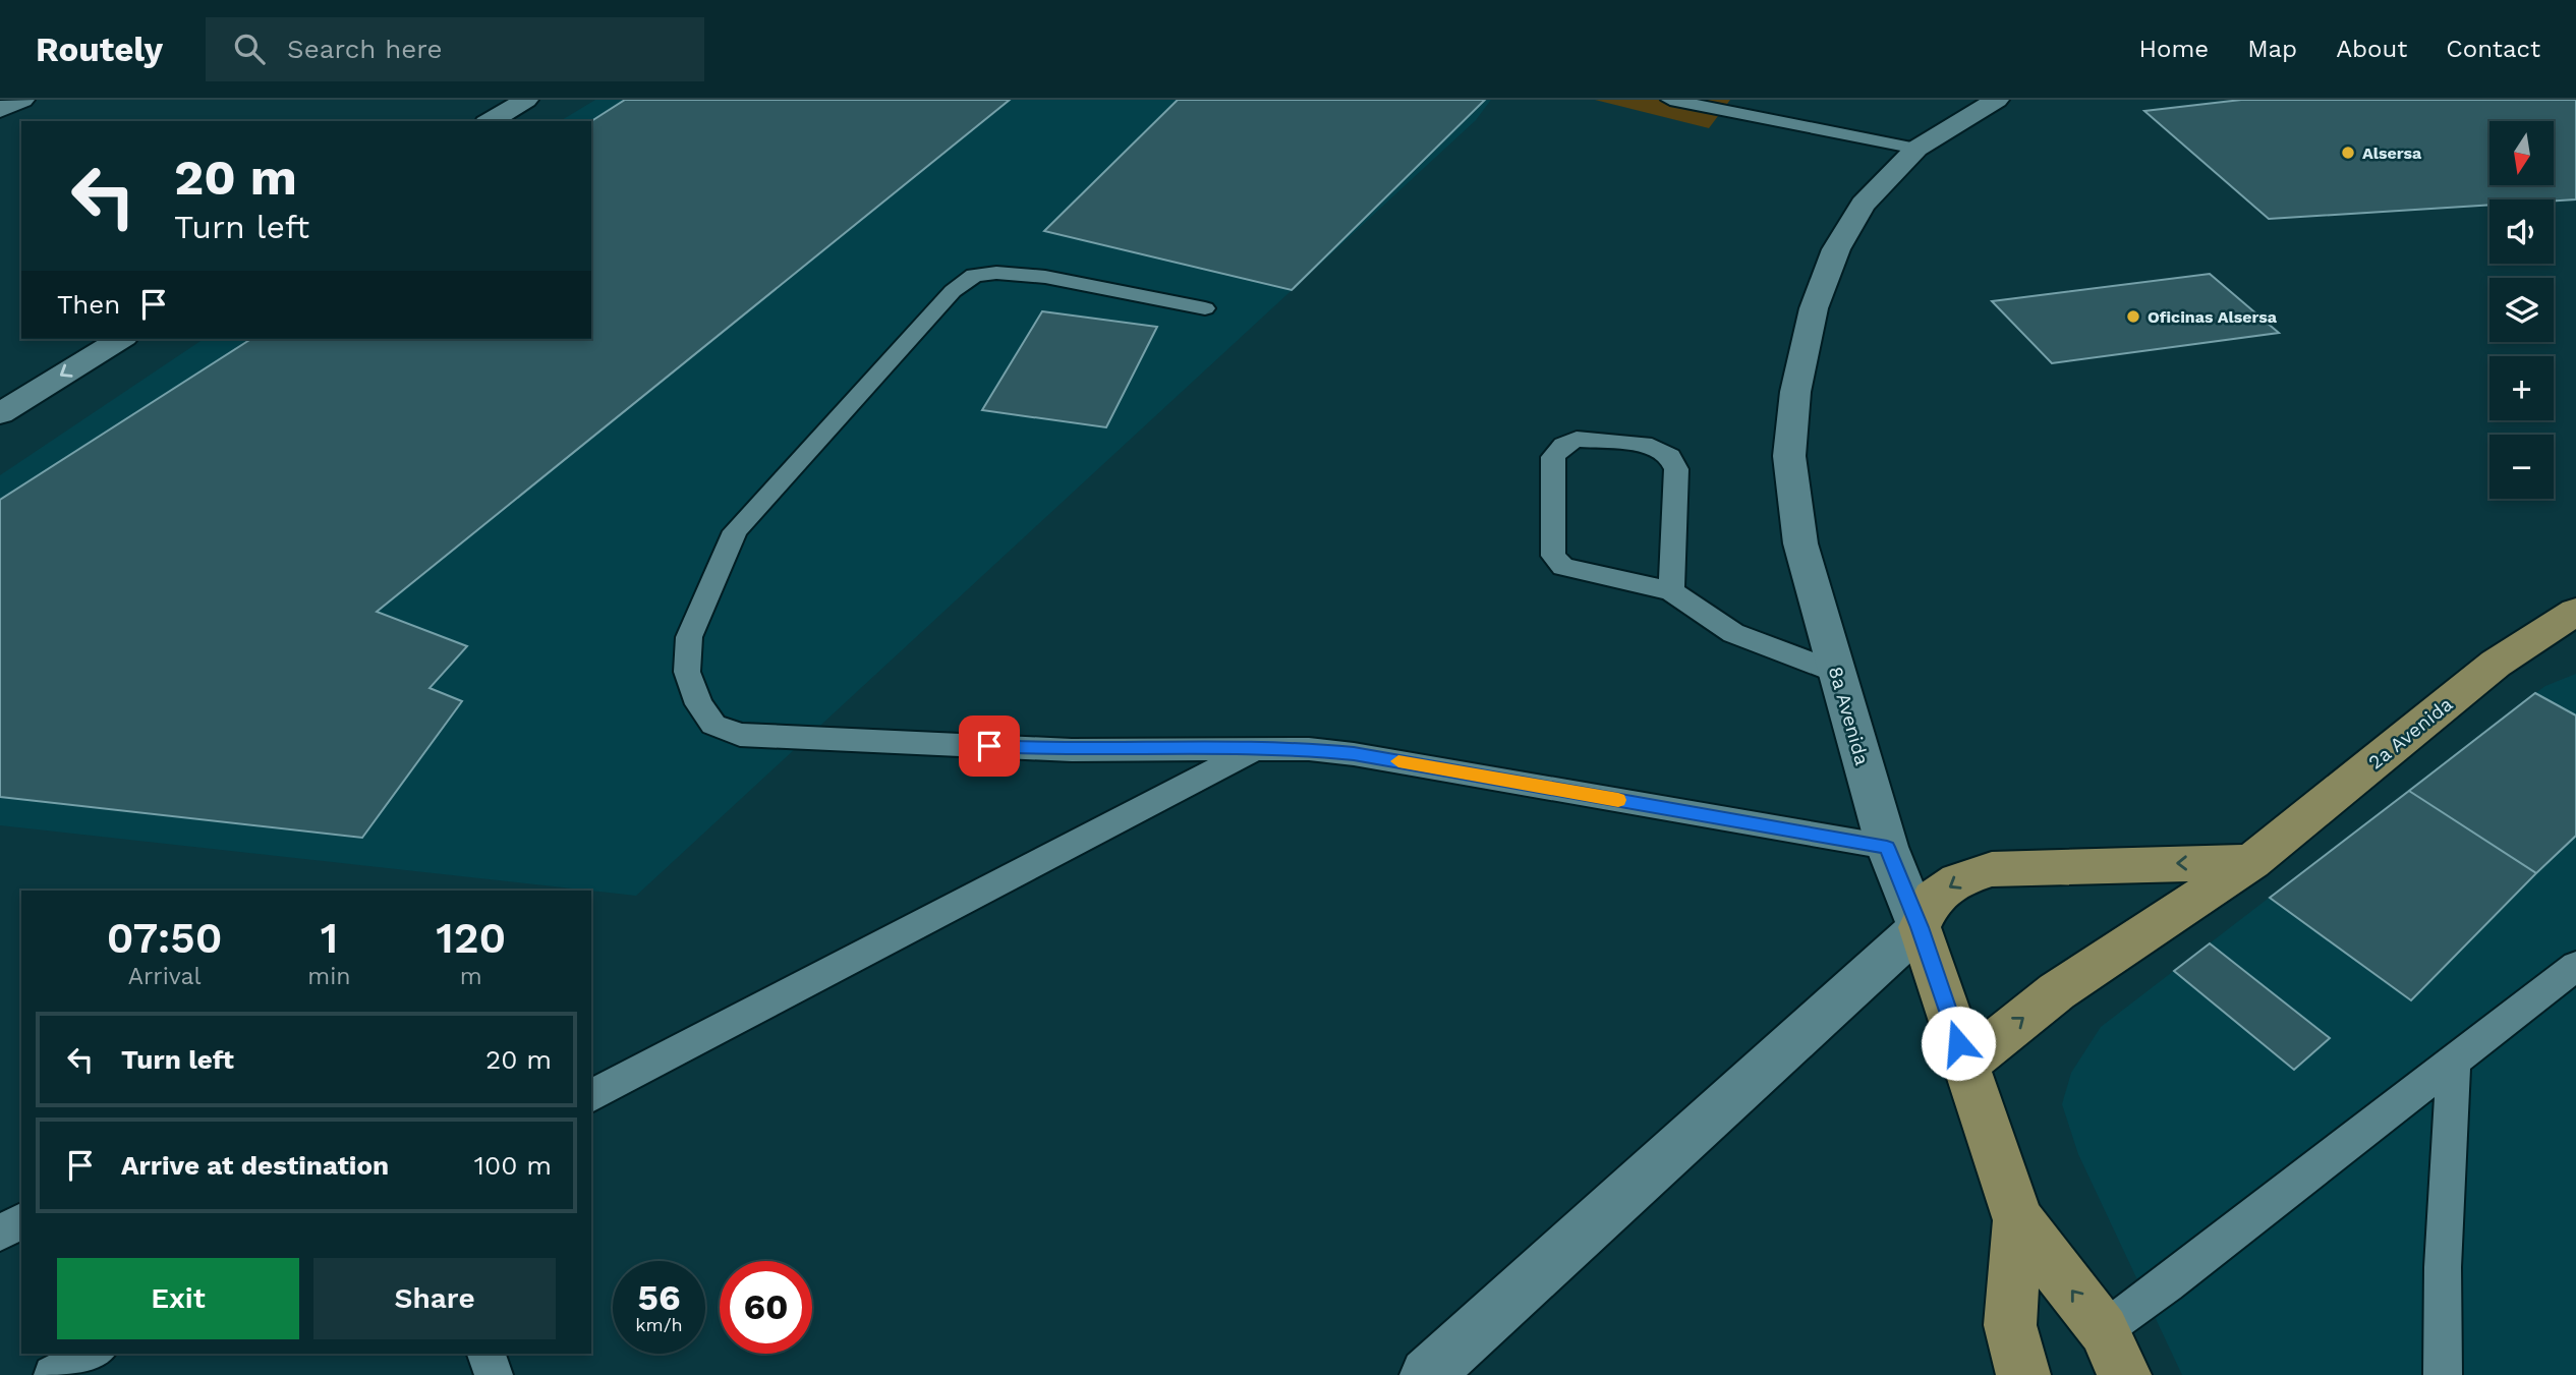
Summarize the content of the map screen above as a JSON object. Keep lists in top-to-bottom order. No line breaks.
{"streets":{"main road":["8a Avenida","2a Avenida"]},"crossings":[["8a Avenida","2a Avenida"]],"one_way":["2a Avenida"],"places":["Alsersa","Oficinas Alsersa"],"north":"bottom","page":{"header":"Routely","search":"Search here","nav":["Home","Map","About","Contact"],"map_buttons":["+","−"],"turn":["20 m","Turn left"],"then":"Then","eta":["07:50","Arrival","1","min","120","m"],"list":[{"name":"Turn left","value":"20 m"},{"name":"Arrive at destination","value":"100 m"}],"buttons":["Exit","Share"],"speed":"56 km/h","limit":"60"}}
